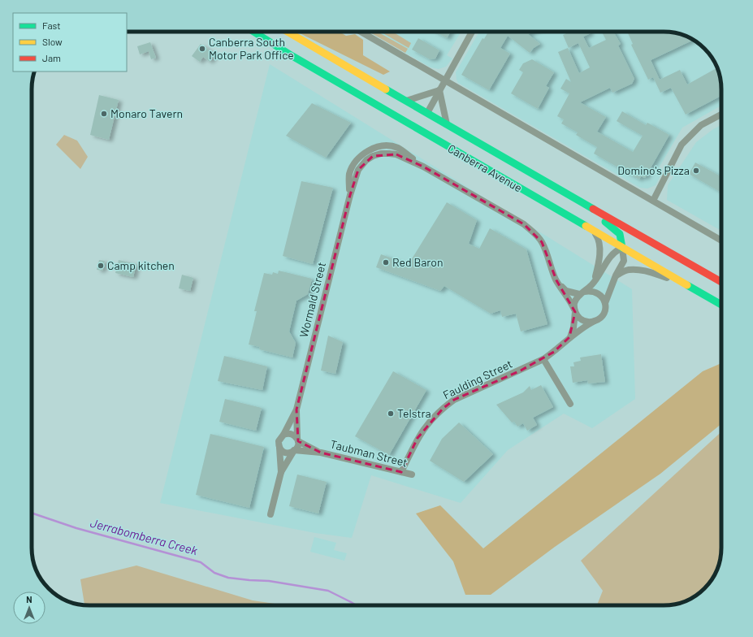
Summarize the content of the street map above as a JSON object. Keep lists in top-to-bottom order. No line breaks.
{"streets":{"highway":["Canberra Avenue"],"street":["Wormald Street","Faulding Street","Taubman Street"]},"crossings":[["Wormald Street","Faulding Street"],["Wormald Street","Taubman Street"],["Faulding Street","Taubman Street"]],"water":["Jerrabomberra Creek"],"places":["Canberra South Motor Park Office","Monaro Tavern","Domino's Pizza","Red Baron","Camp kitchen","Telstra"],"legend":["Fast","Slow","Jam"],"north":"top"}
